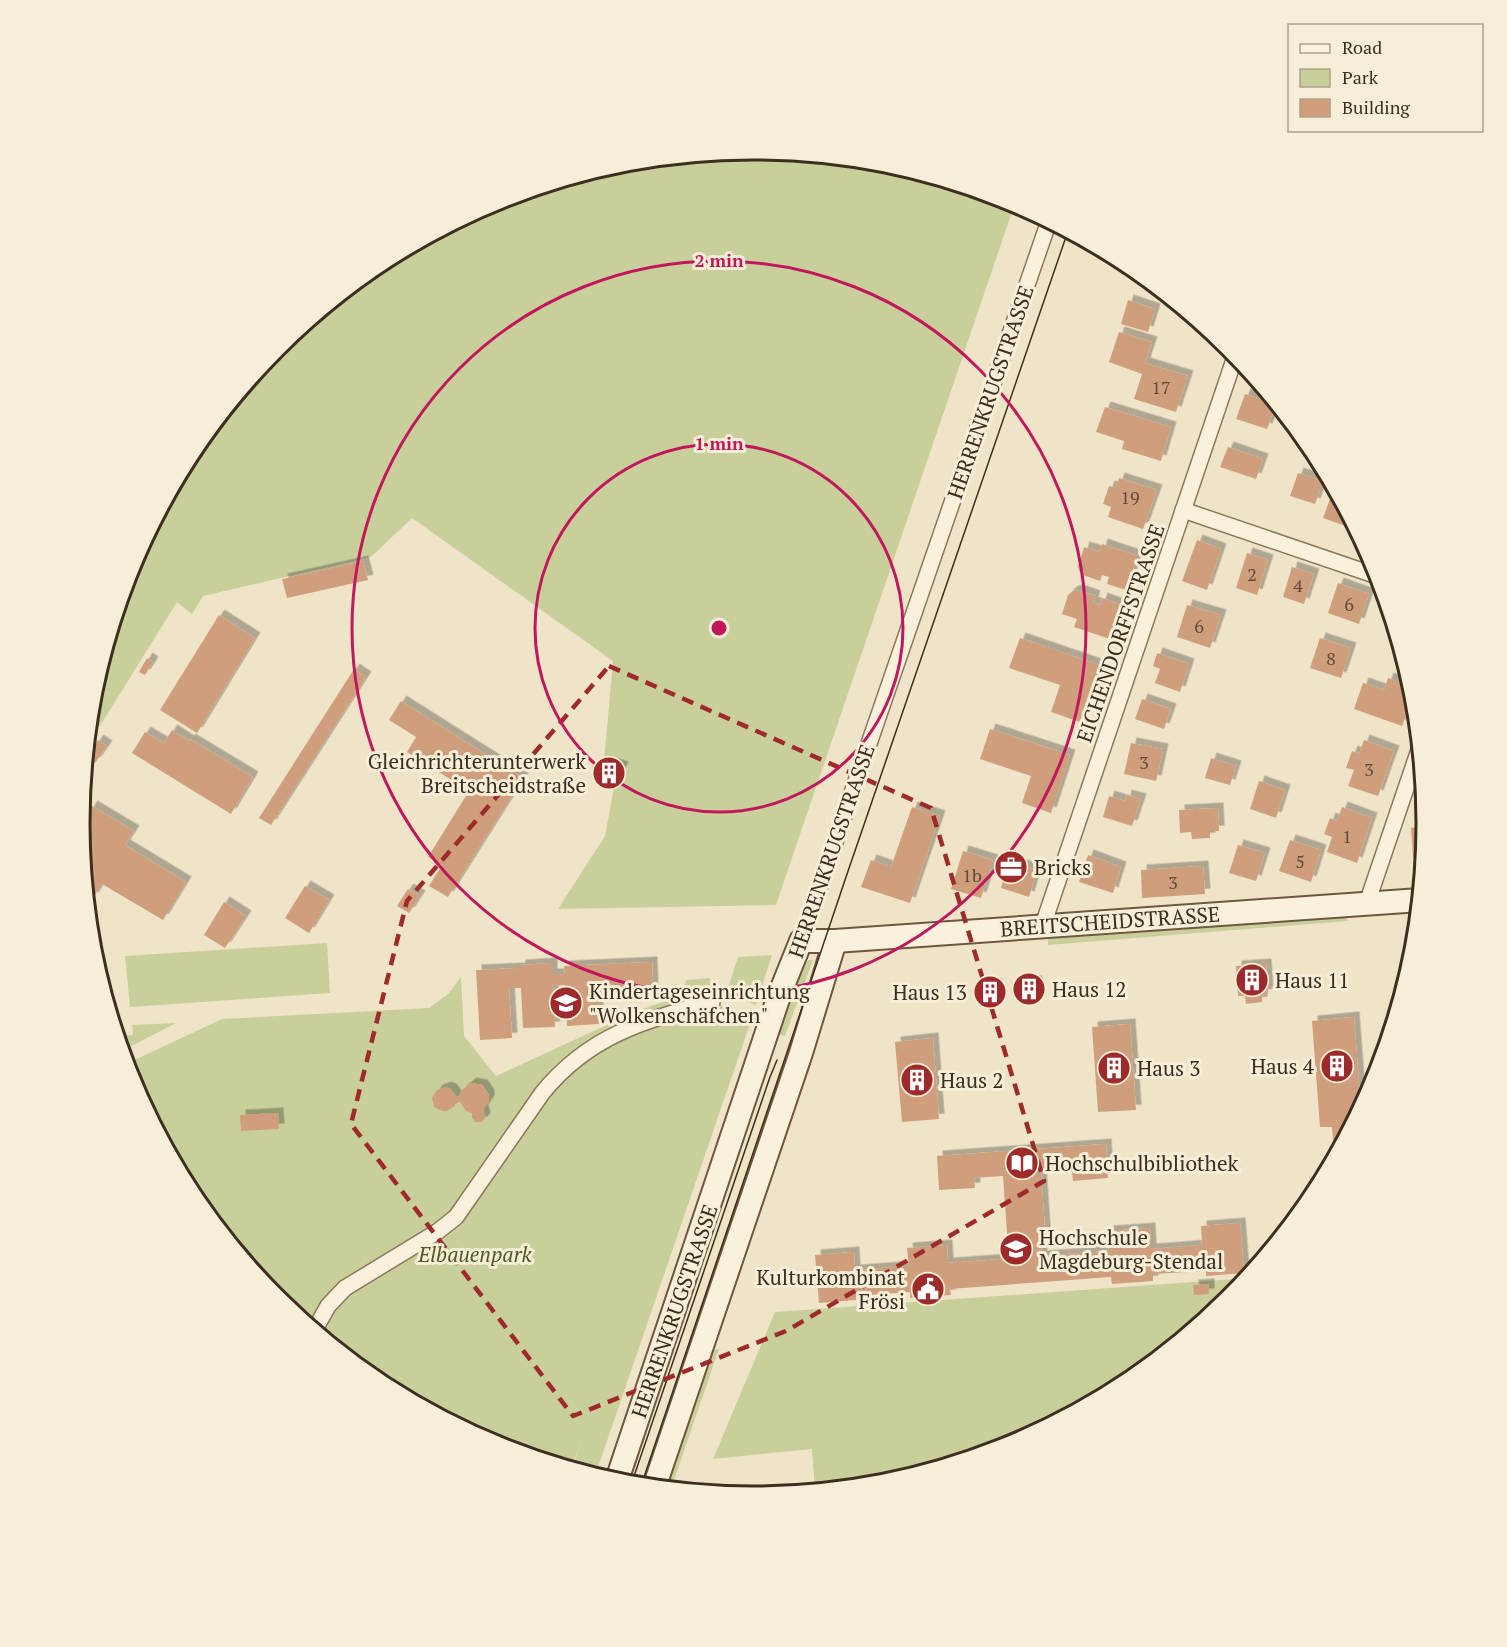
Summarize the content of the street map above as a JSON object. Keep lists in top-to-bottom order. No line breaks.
{"streets":{"street":["HERRENKRUGSTRASSE","EICHENDORFFSTRASSE","BREITSCHEIDSTRASSE"]},"crossings":[["HERRENKRUGSTRASSE","BREITSCHEIDSTRASSE"],["EICHENDORFFSTRASSE","BREITSCHEIDSTRASSE"]],"parks":["Elbauenpark"],"places":{"building":["Gleichrichterunterwerk Breitscheidstraße","Haus 11","Haus 12","Haus 13","Haus 4","Haus 3","Haus 2"],"office":["Bricks"],"school or university":["Kindertageseinrichtung \"Wolkenschäfchen\"","Hochschule Magdeburg-Stendal"],"library":["Hochschulbibliothek"],"public building":["Kulturkombinat Frösi"]},"house_numbers":["17","19","2","4","6","6","8","3","3","1","5","1b","3"],"legend":["Road","Park","Building"],"rings":["2 min","1 min"]}
